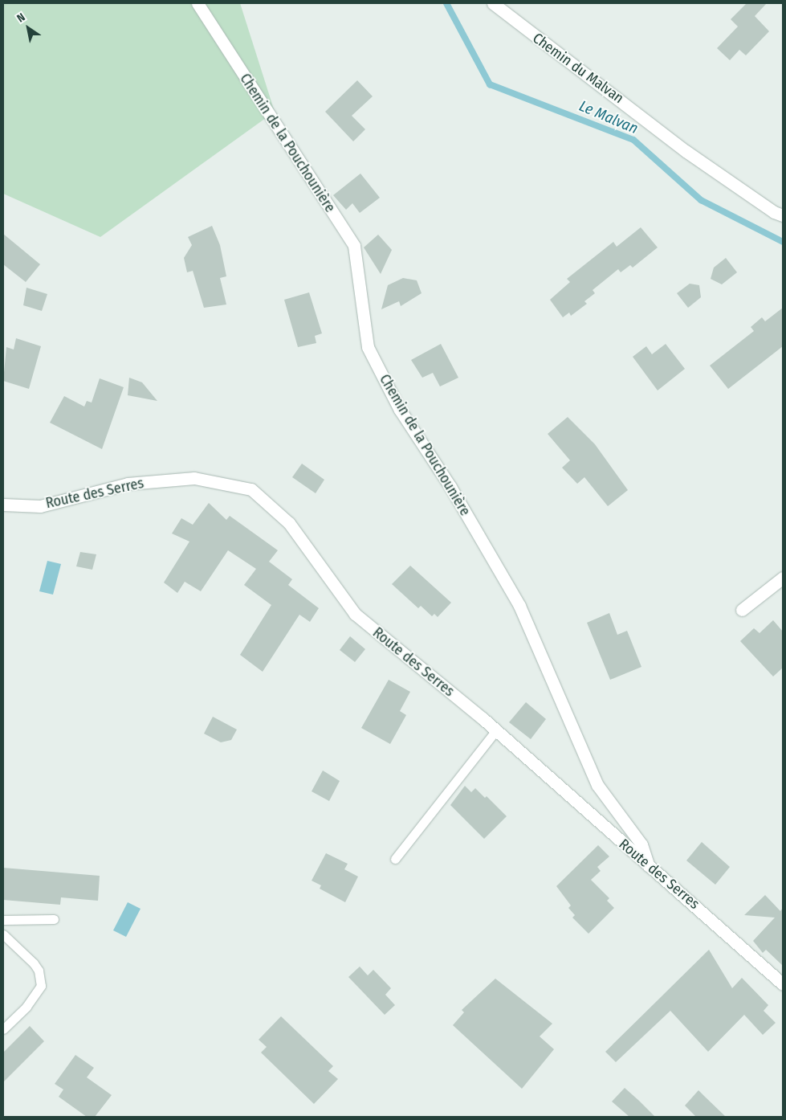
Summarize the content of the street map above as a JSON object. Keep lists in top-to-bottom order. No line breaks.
{"streets":{"street":["Chemin du Malvan","Chemin de la Pouchounière","Route des Serres"]},"crossings":[["Chemin de la Pouchounière","Route des Serres"]],"water":["Le Malvan"],"north":"top left"}
